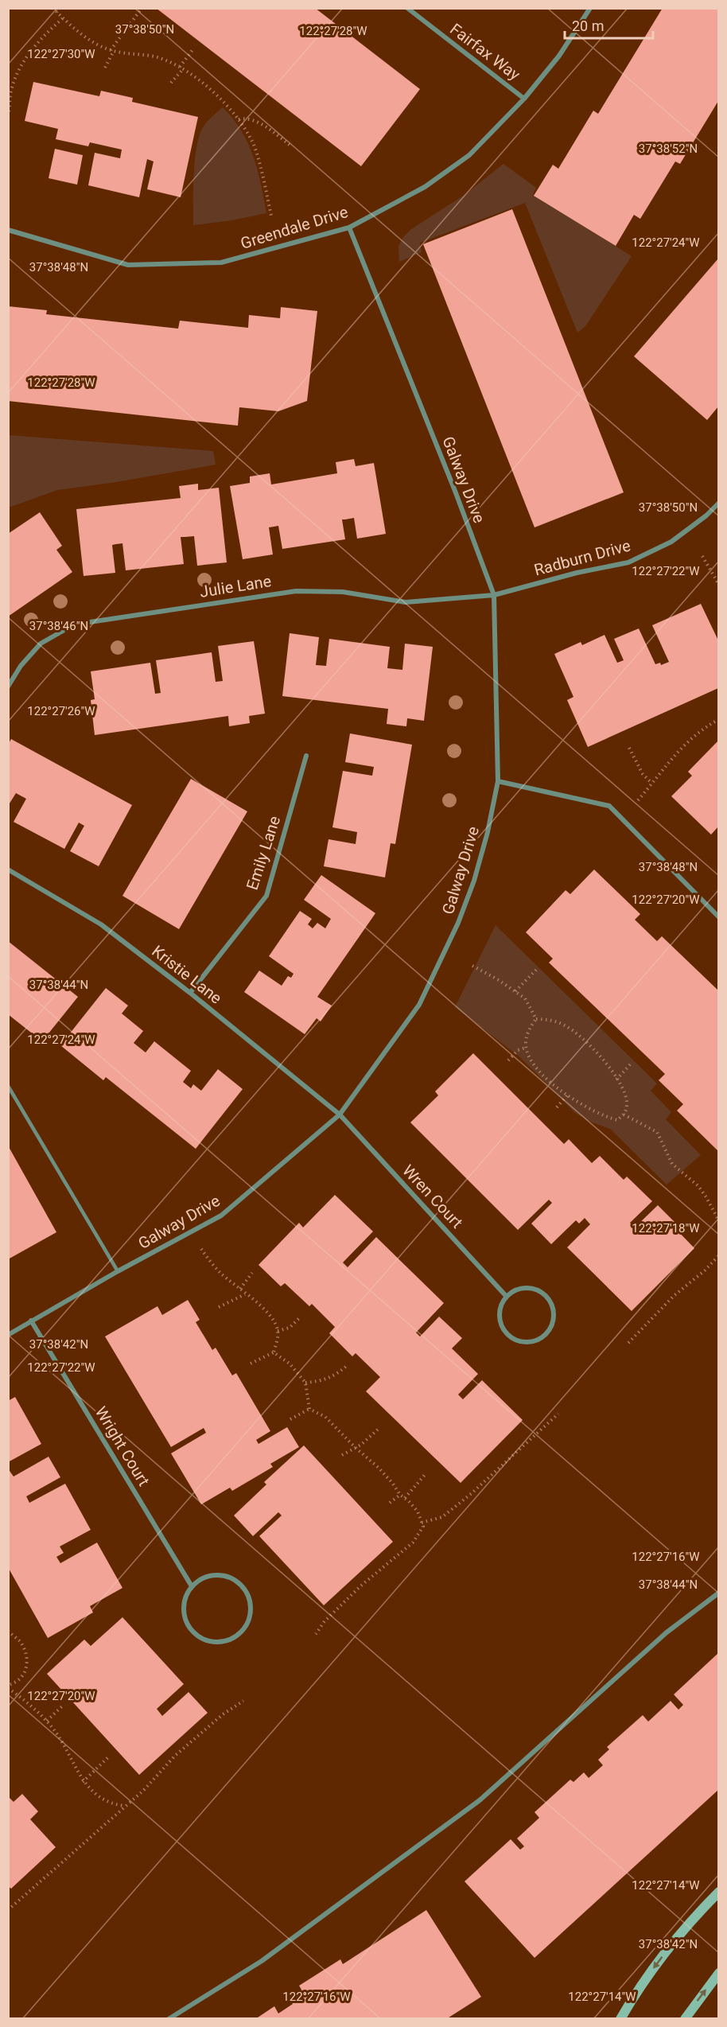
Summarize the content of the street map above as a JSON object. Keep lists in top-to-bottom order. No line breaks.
{"streets":{"street":["Fairfax Way","Greendale Drive","Galway Drive","Radburn Drive","Julie Lane","Emily Lane","Kristie Lane","Wren Court","Wright Court"]},"crossings":[["Fairfax Way","Greendale Drive"],["Greendale Drive","Galway Drive"],["Galway Drive","Radburn Drive"],["Galway Drive","Julie Lane"],["Galway Drive","Kristie Lane"],["Galway Drive","Wren Court"],["Galway Drive","Wright Court"],["Radburn Drive","Julie Lane"],["Emily Lane","Kristie Lane"],["Kristie Lane","Wren Court"]],"scale_bar":"20 m","coordinates":["37°38'50\"N","122°27'28\"W","122°27'30\"W","37°38'52\"N","122°27'24\"W","37°38'48\"N","122°27'22\"W","37°38'46\"N","122°27'26\"W","122°27'20\"W","37°38'44\"N","122°27'18\"W","37°38'42\"N","122°27'16\"W","122°27'14\"W"]}
